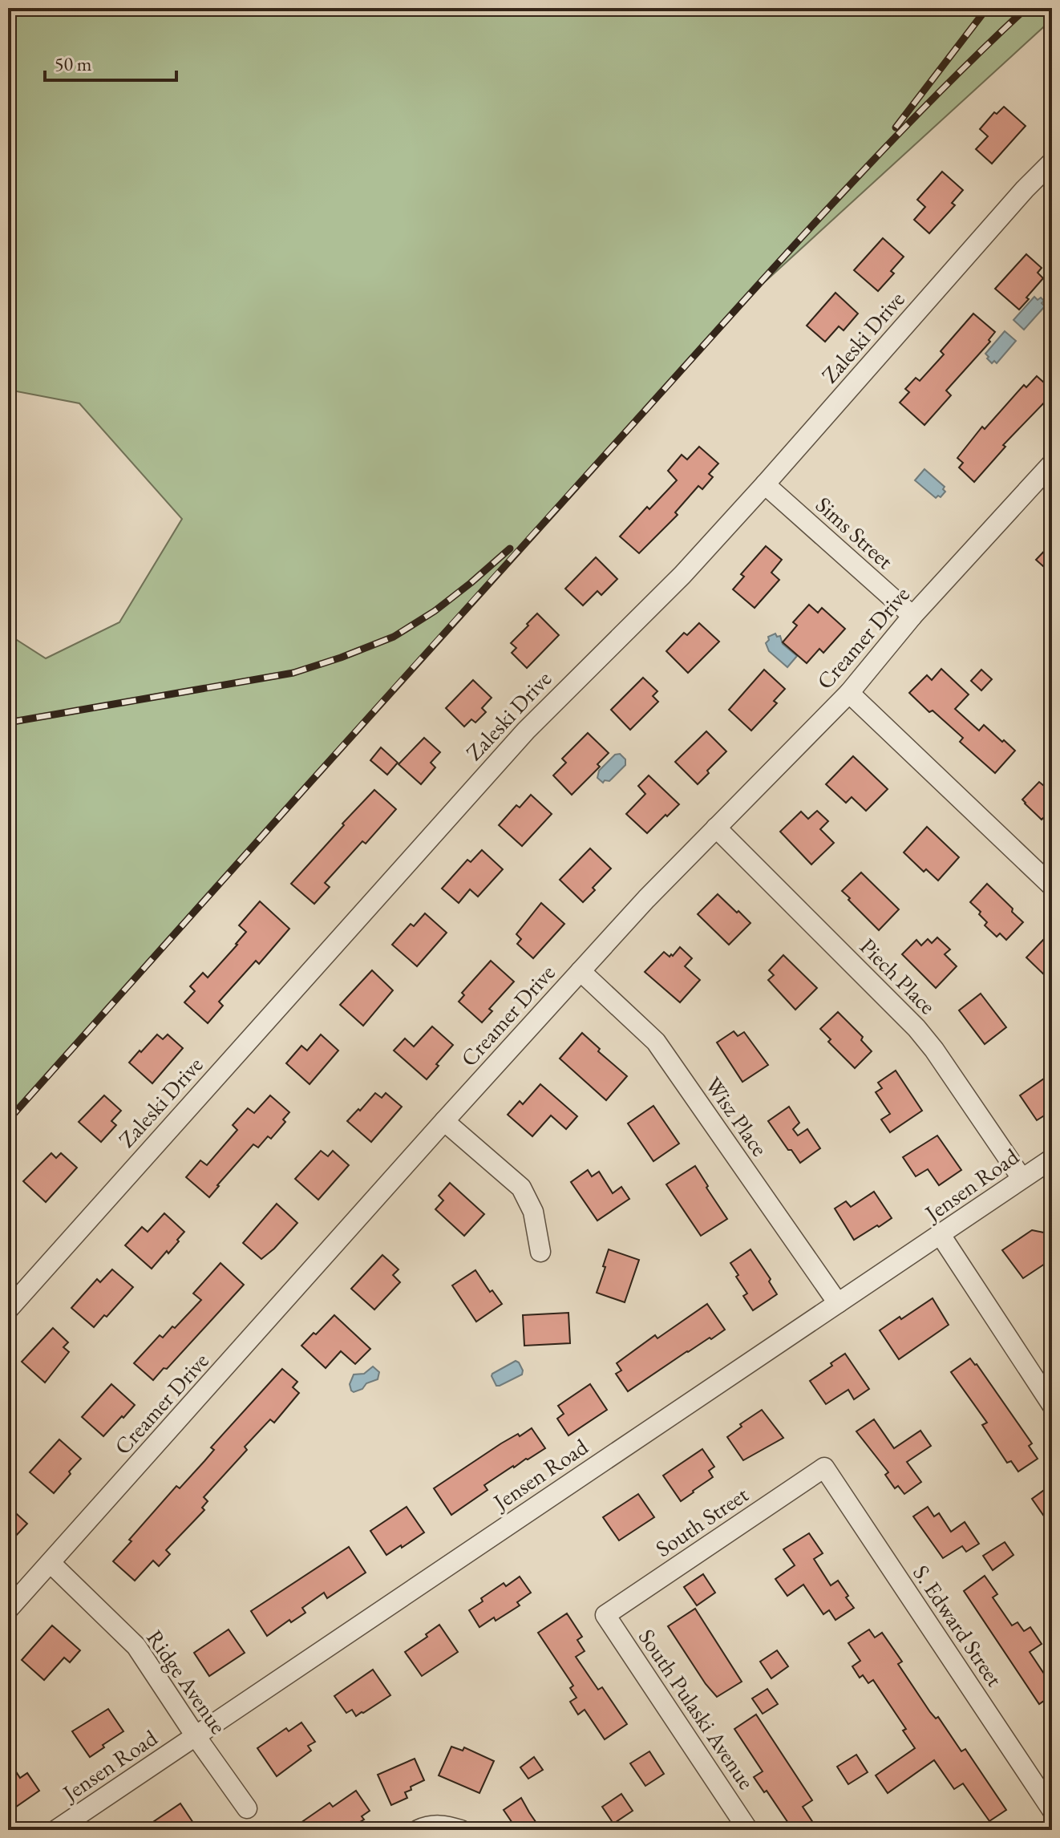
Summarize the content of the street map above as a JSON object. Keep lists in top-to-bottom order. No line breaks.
{"streets":{"street":["Zaleski Drive","Sims Street","Creamer Drive","Piech Place","Wisz Place","Jensen Road","South Street","S. Edward Street","Ridge Avenue","South Pulaski Avenue"]},"crossings":[["Zaleski Drive","Sims Street"],["Sims Street","Creamer Drive"],["Creamer Drive","Piech Place"],["Creamer Drive","Wisz Place"],["Creamer Drive","Ridge Avenue"],["Piech Place","Jensen Road"],["Wisz Place","Jensen Road"],["Jensen Road","Ridge Avenue"],["South Street","S. Edward Street"],["South Street","South Pulaski Avenue"]],"scale_bar":"50 m"}
